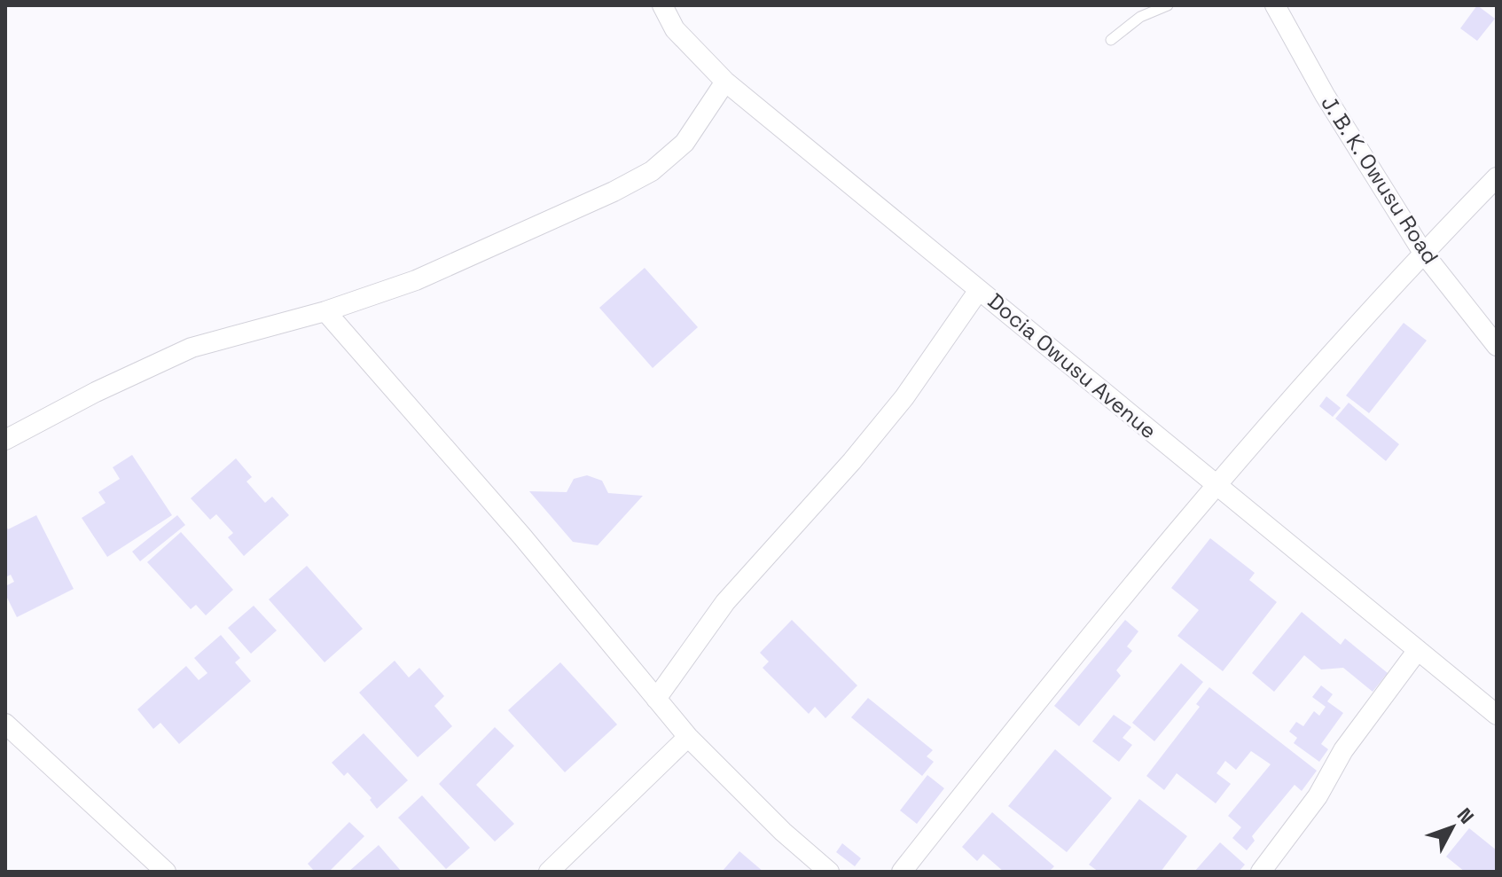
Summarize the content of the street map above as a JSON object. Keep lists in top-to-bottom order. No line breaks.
{"streets":{"street":["J. B. K. Owusu Road","Docia Owusu Avenue"]},"north":"top right"}
